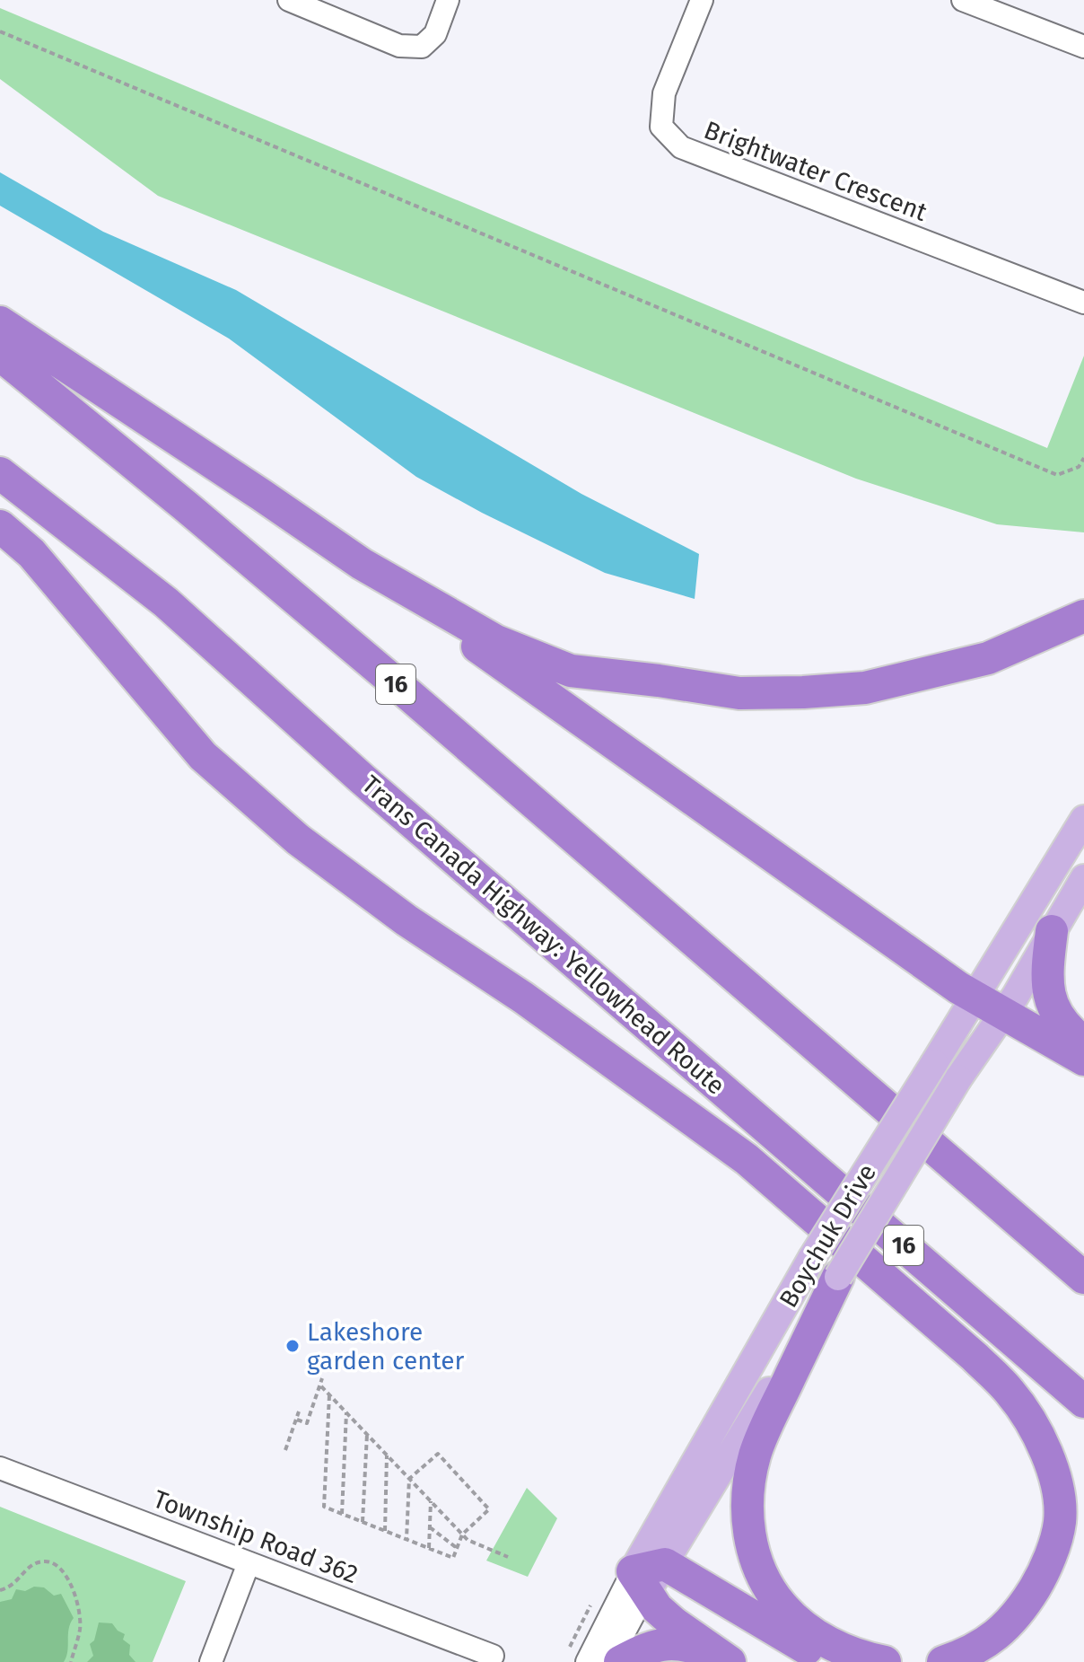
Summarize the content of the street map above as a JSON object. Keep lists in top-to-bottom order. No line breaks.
{"streets":{"highway":["16","Trans Canada Highway: Yellowhead Route"],"main road":["Boychuk Drive"],"street":["Brightwater Crescent","Township Road 362"]},"places":["Lakeshore garden center"]}
